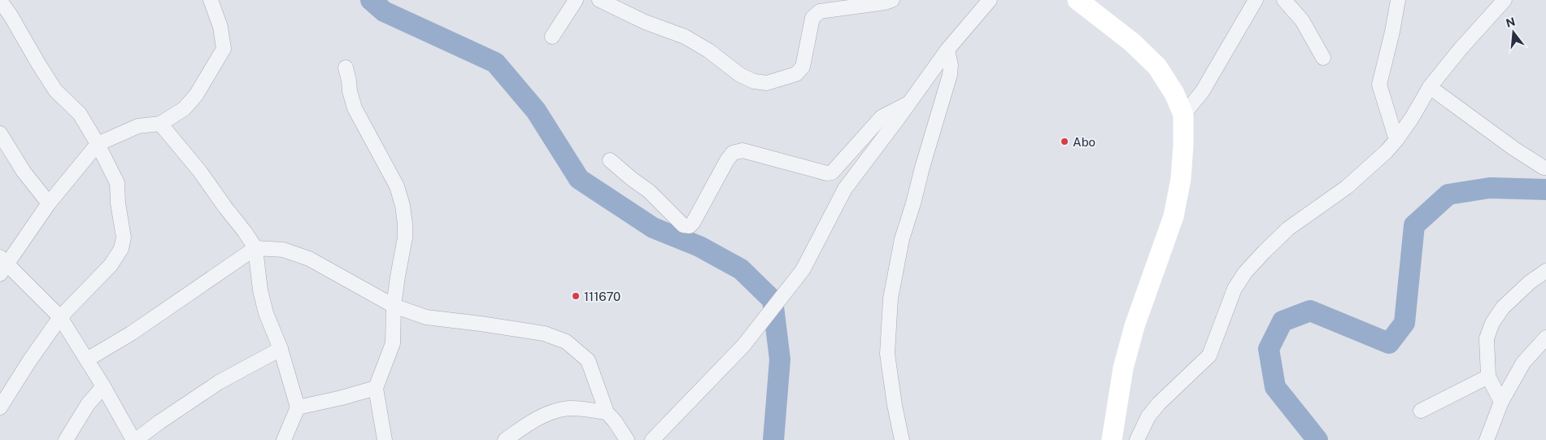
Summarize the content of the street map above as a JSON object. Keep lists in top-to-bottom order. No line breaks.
{"places":["Abo","111670"],"north":"top"}
